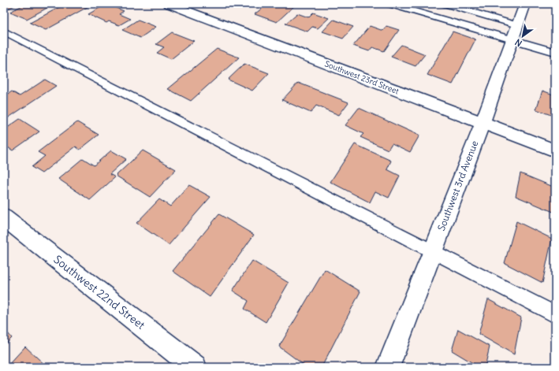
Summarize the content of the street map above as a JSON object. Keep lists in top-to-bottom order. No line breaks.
{"streets":{"street":["Southwest 23rd Street","Southwest 3rd Avenue","Southwest 22nd Street"]},"crossings":[["Southwest 23rd Street","Southwest 3rd Avenue"]],"north":"bottom left"}
